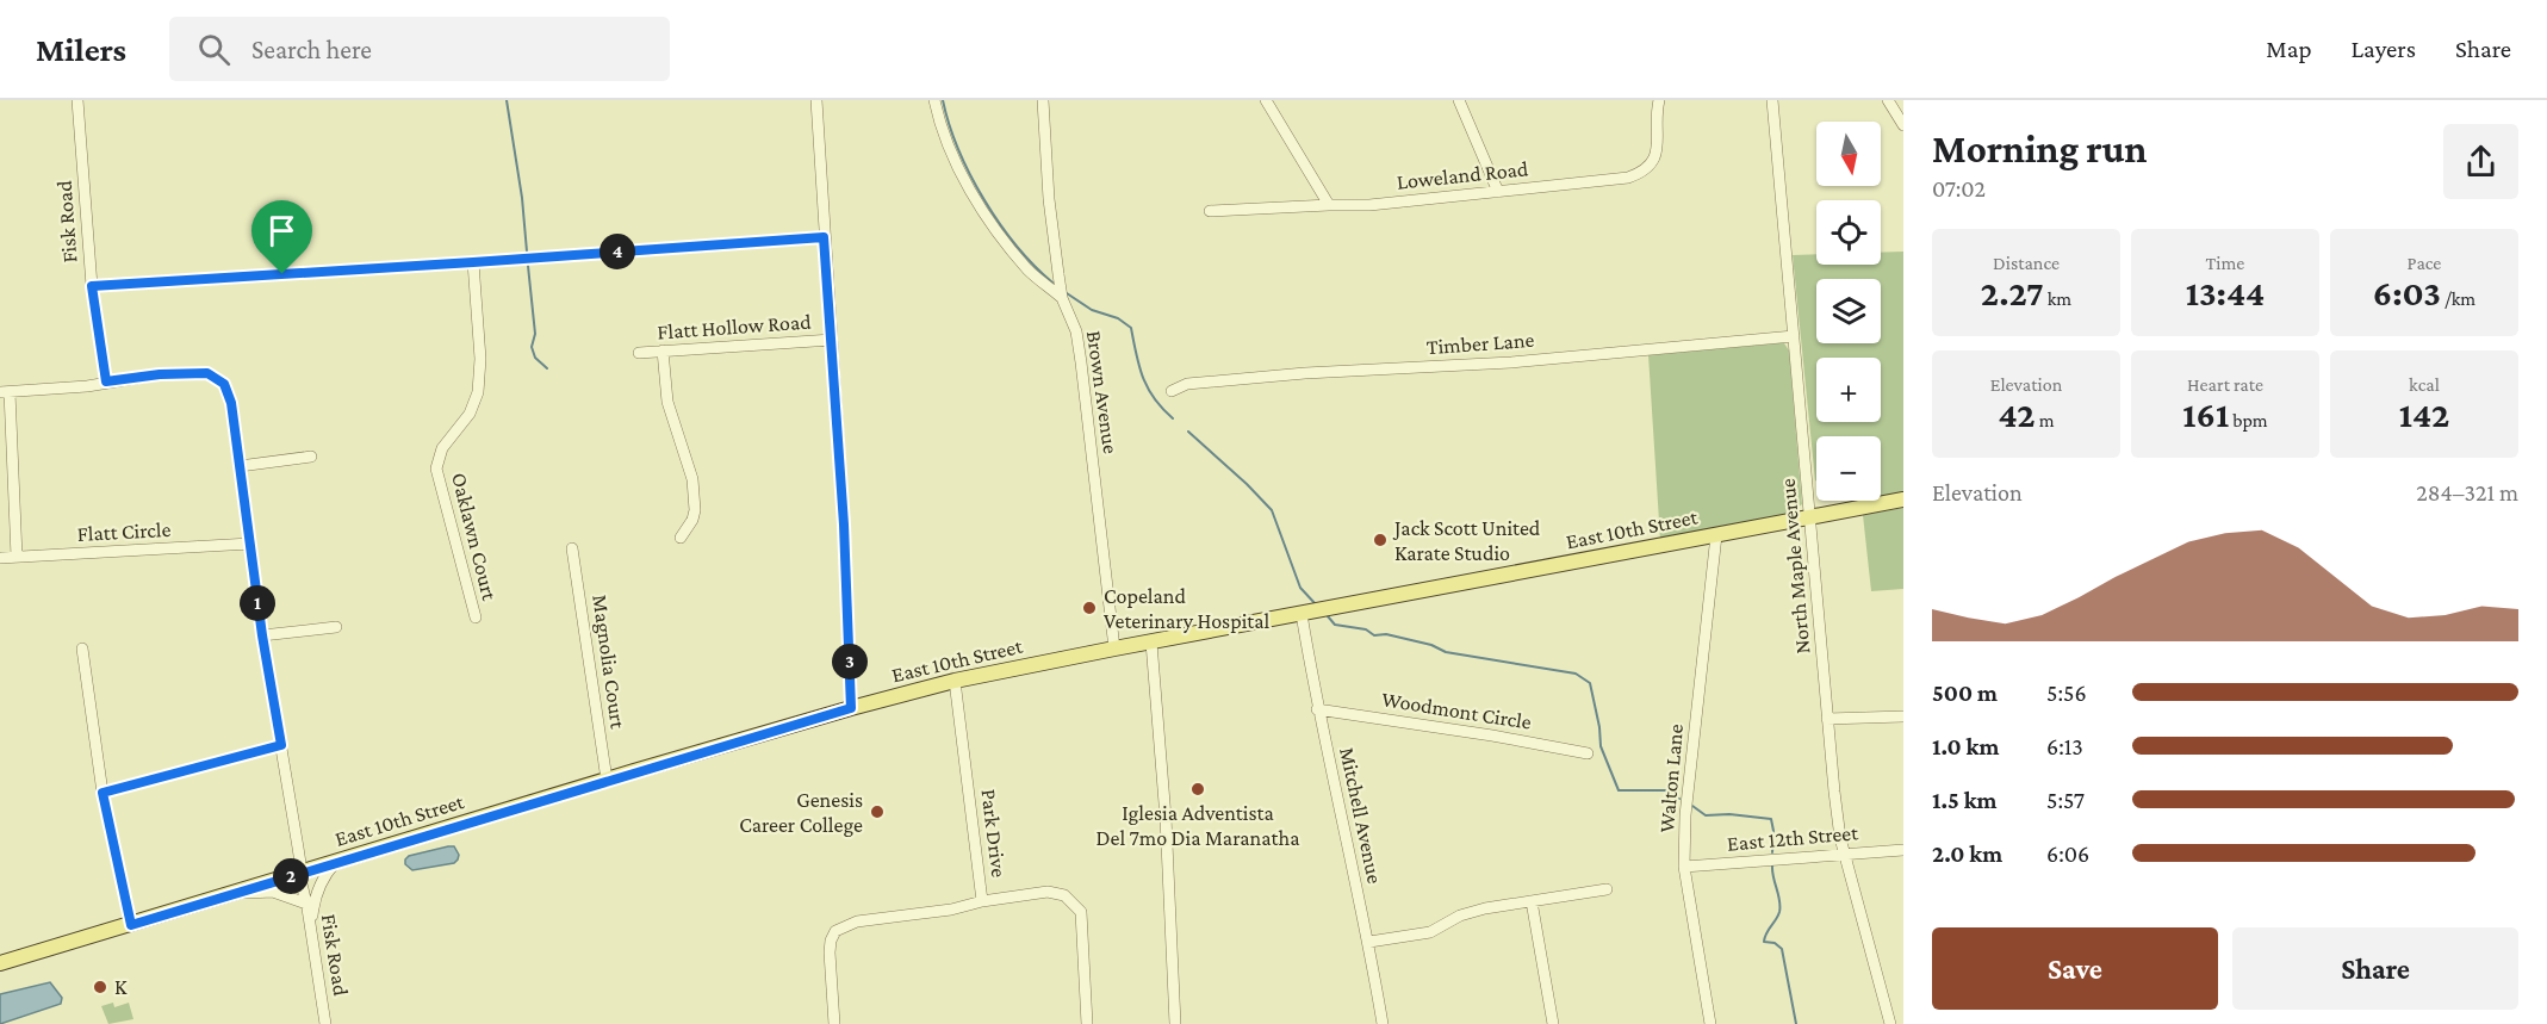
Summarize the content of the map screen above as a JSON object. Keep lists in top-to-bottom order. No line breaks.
{"streets":{"main road":["East 10th Street"],"street":["Loweland Road","Fisk Road","Flatt Hollow Road","Timber Lane","Brown Avenue","Flatt Circle","Oaklawn Court","North Maple Avenue","Magnolia Court","Woodmont Circle","Walton Lane","Mitchell Avenue","Park Drive","East 12th Street"]},"crossings":[["Fisk Road","East 10th Street"],["Fisk Road","Flatt Circle"],["Timber Lane","North Maple Avenue"],["Brown Avenue","East 10th Street"],["East 10th Street","North Maple Avenue"],["East 10th Street","Magnolia Court"],["East 10th Street","Walton Lane"],["East 10th Street","Mitchell Avenue"],["East 10th Street","Park Drive"],["North Maple Avenue","East 12th Street"],["Woodmont Circle","Mitchell Avenue"],["Walton Lane","East 12th Street"]],"places":["Jack Scott United Karate Studio","Copeland Veterinary Hospital","Iglesia Adventista Del 7mo Dia Maranatha","Genesis Career College","K"],"north":"bottom","page":{"header":"Milers","search":"Search here","nav":["Map","Layers","Share"],"heading":["Morning run","07:02"],"map_buttons":["+","−"],"stats":[["Distance","2.27 km"],["Time","13:44"],["Pace","6:03 /km"],["Elevation","42 m"],["Heart rate","161 bpm"],["kcal","142"]],"pins":["4","1","3","2"],"chart":["Elevation","284–321 m"],"list":[{"name":"500 m","note":"5:56"},{"name":"1.0 km","note":"6:13"},{"name":"1.5 km","note":"5:57"},{"name":"2.0 km","note":"6:06"}],"buttons":["Save","Share"]}}
